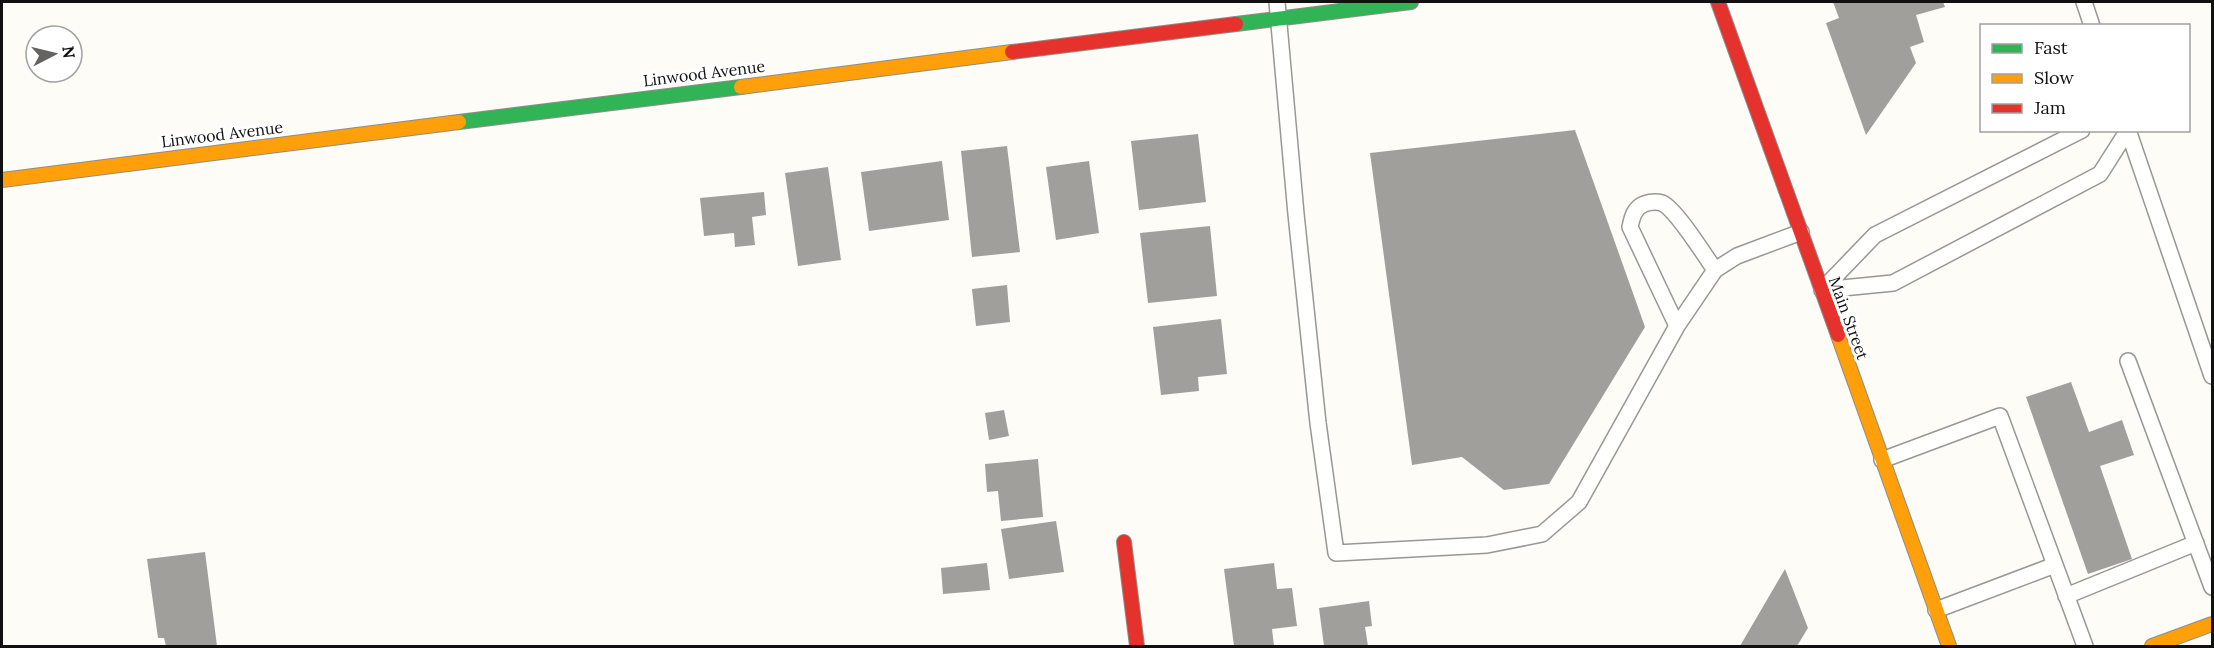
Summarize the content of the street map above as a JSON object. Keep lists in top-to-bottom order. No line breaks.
{"streets":{"street":["Linwood Avenue","Main Street"]},"legend":["Fast","Slow","Jam"],"north":"right"}
